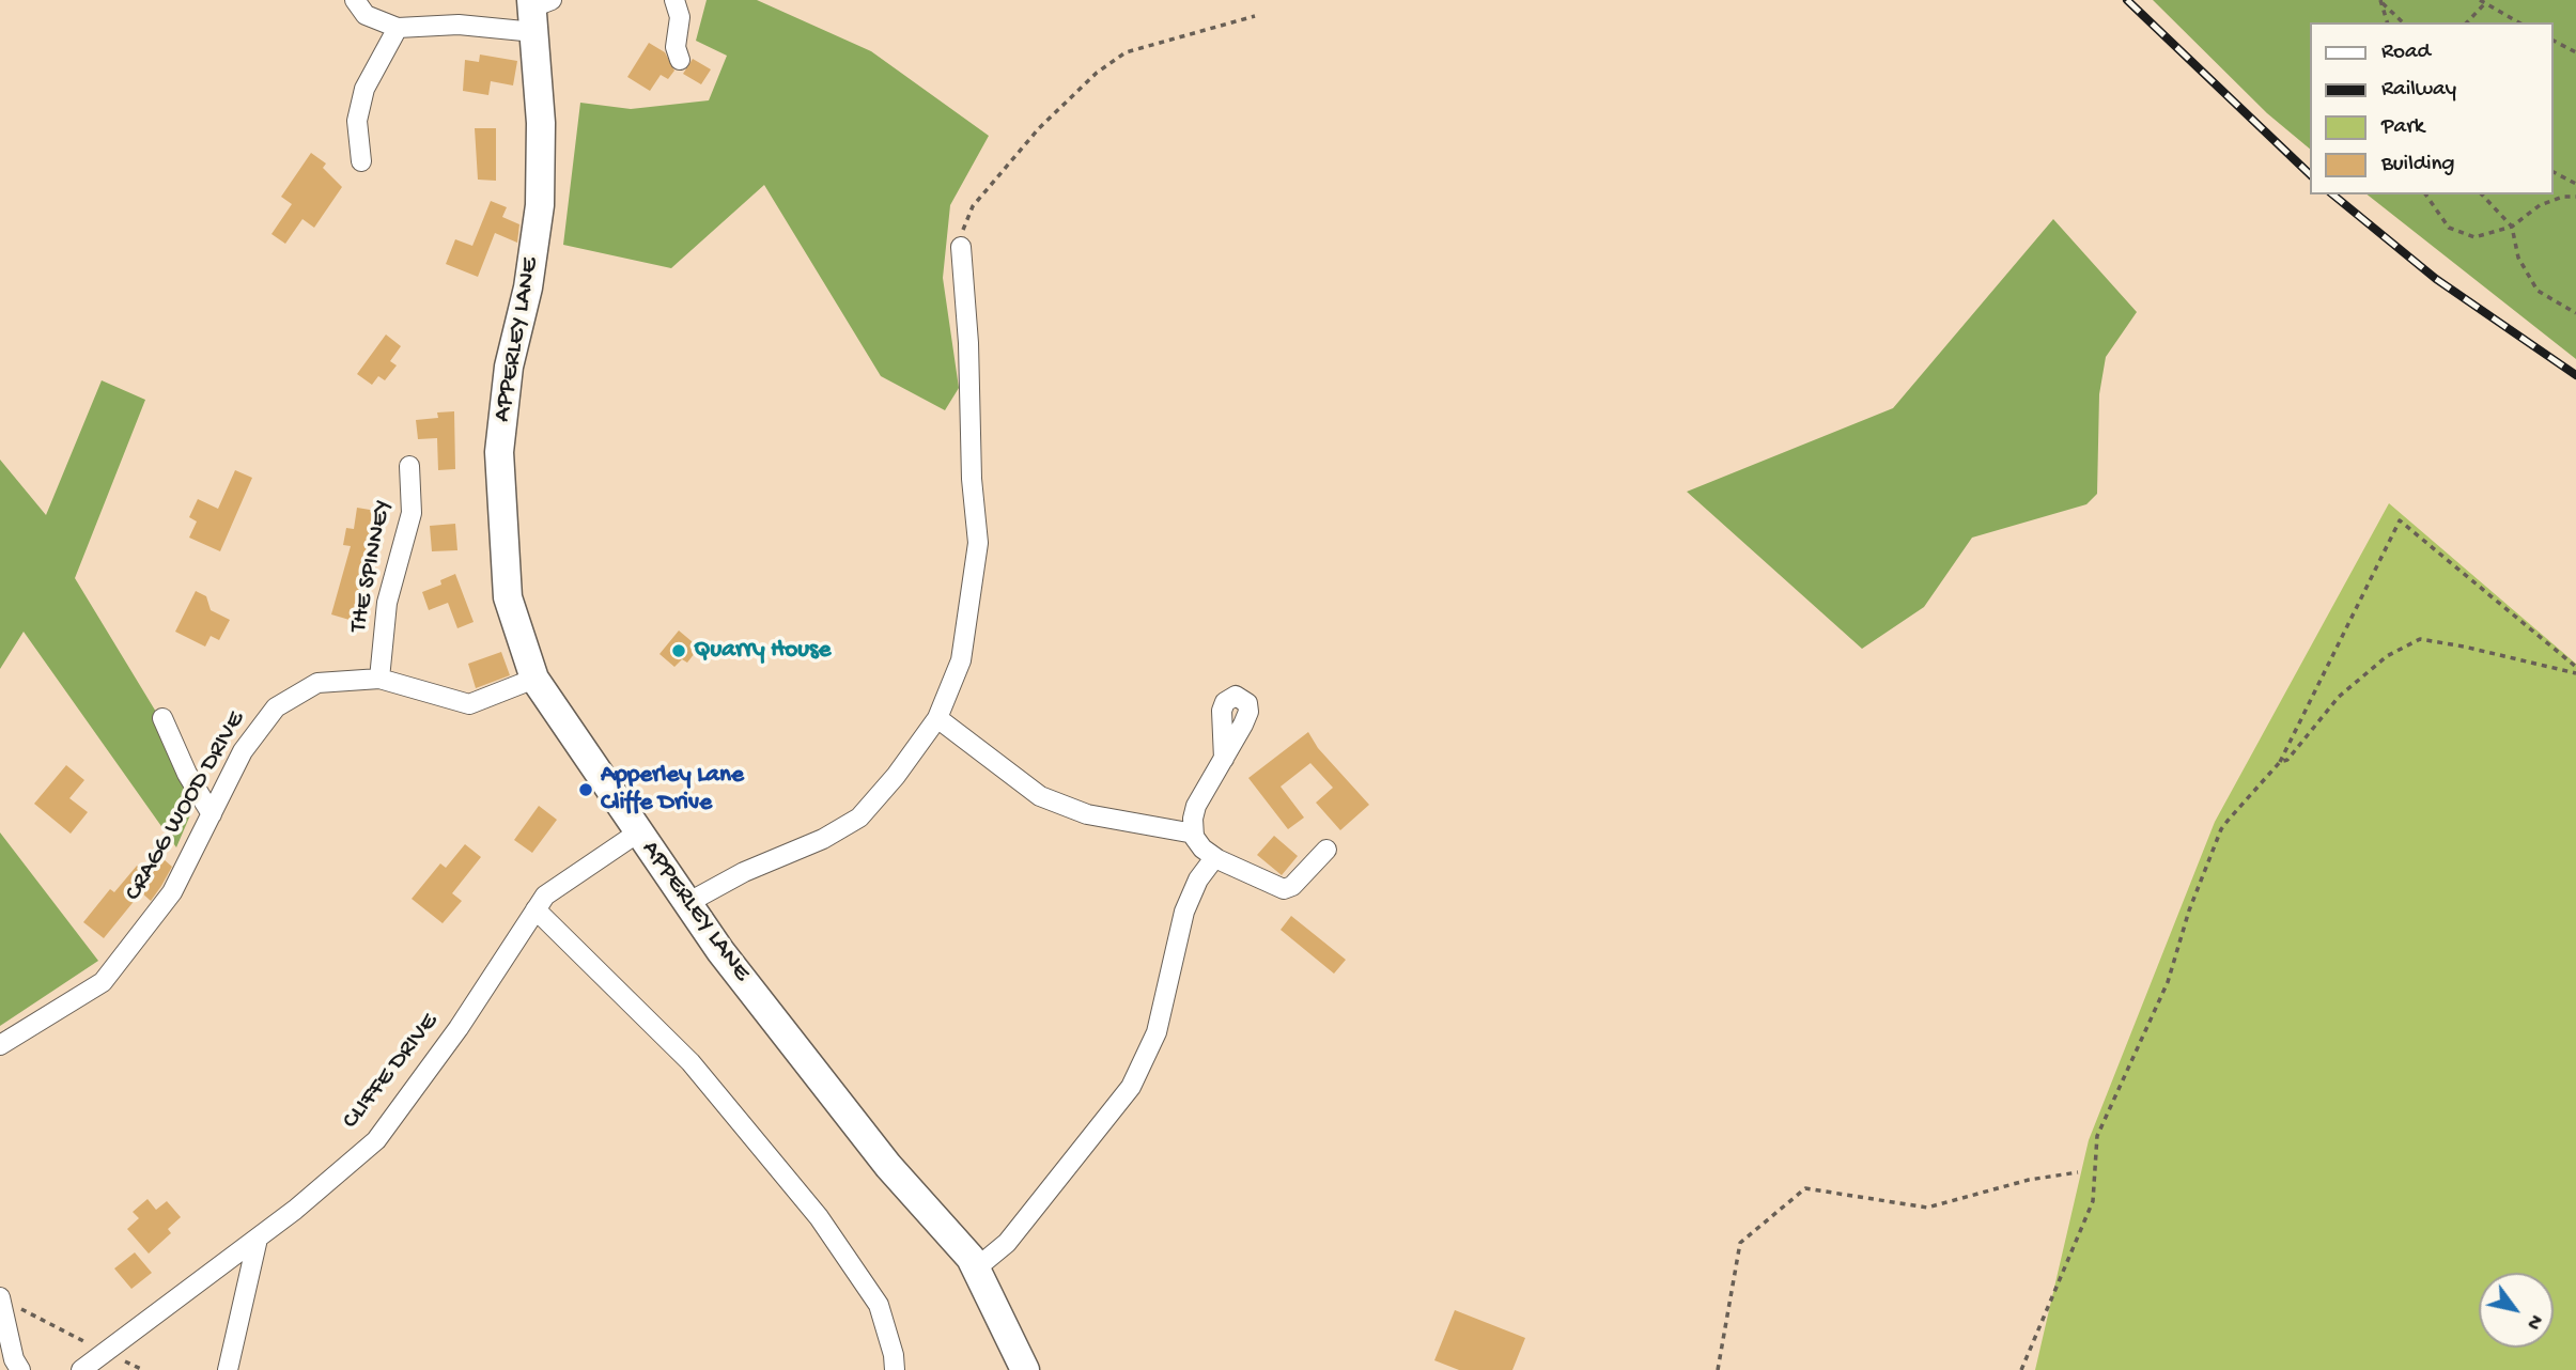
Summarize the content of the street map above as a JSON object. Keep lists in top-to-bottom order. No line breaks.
{"streets":{"highway":["APPERLEY LANE"],"street":["THE SPINNEY","CRAGG WOOD DRIVE","CLIFFE DRIVE"]},"crossings":[["APPERLEY LANE","CRAGG WOOD DRIVE"],["APPERLEY LANE","CLIFFE DRIVE"],["THE SPINNEY","CRAGG WOOD DRIVE"]],"places":["Quarry House","Apperley Lane Cliffe Drive"],"legend":["Road","Railway","Park","Building"],"north":"bottom right"}
